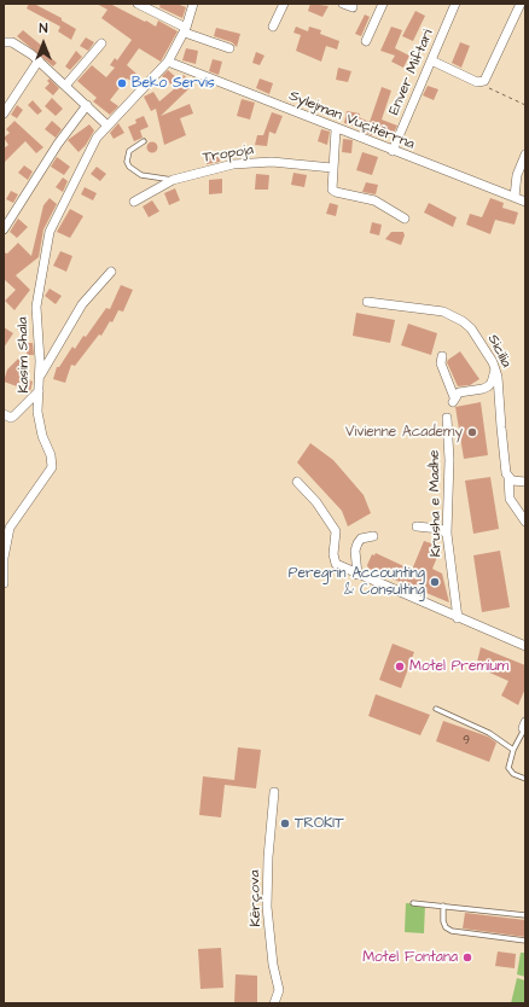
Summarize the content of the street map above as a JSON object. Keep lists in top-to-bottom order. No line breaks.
{"streets":{"street":["Enver Miftari","Sylejman Vuçitërrna","Tropoja","Sicilia","Kasim Shala","Krusha e Madhe","Kërçova"]},"crossings":[["Enver Miftari","Sylejman Vuçitërrna"],["Sylejman Vuçitërrna","Kasim Shala"]],"places":["Beko Servis","Vivienne Academy","Peregrin Accounting & Consulting","Motel Premium","TROKIT","Motel Fontana"],"house_numbers":["9"],"north":"top"}
